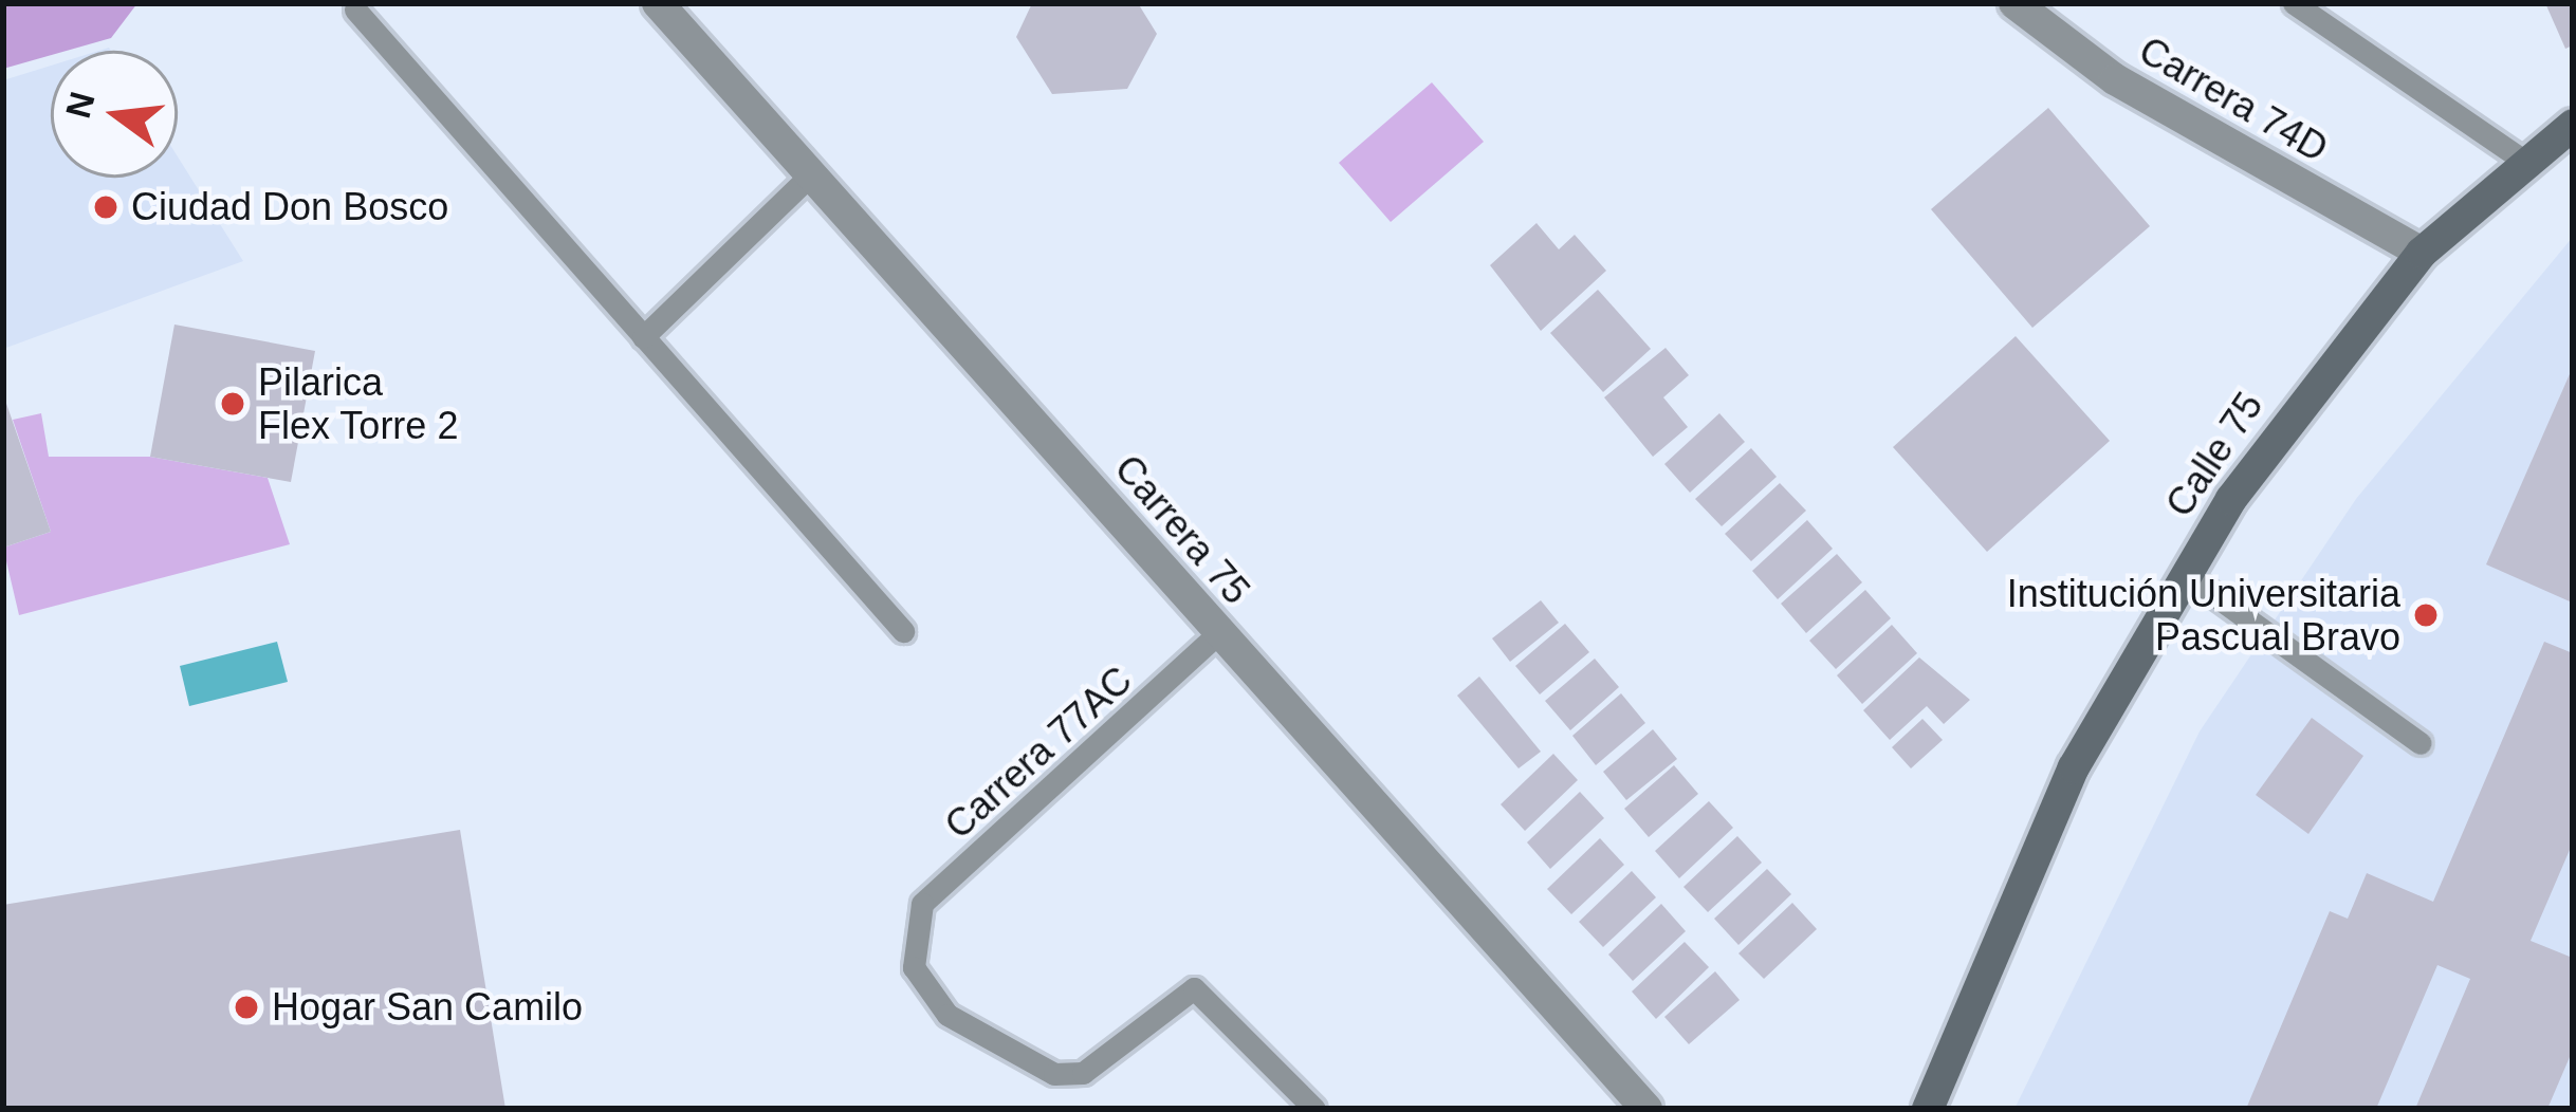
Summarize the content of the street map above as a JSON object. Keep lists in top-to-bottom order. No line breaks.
{"streets":{"street":["Carrera 74D","Calle 75","Carrera 75"],"lane":["Carrera 77AC"]},"crossings":[["Carrera 74D","Calle 75"],["Carrera 75","Carrera 77AC"]],"places":["Ciudad Don Bosco","Pilarica Flex Torre 2","Institución Universitaria Pascual Bravo","Hogar San Camilo"],"north":"left"}
